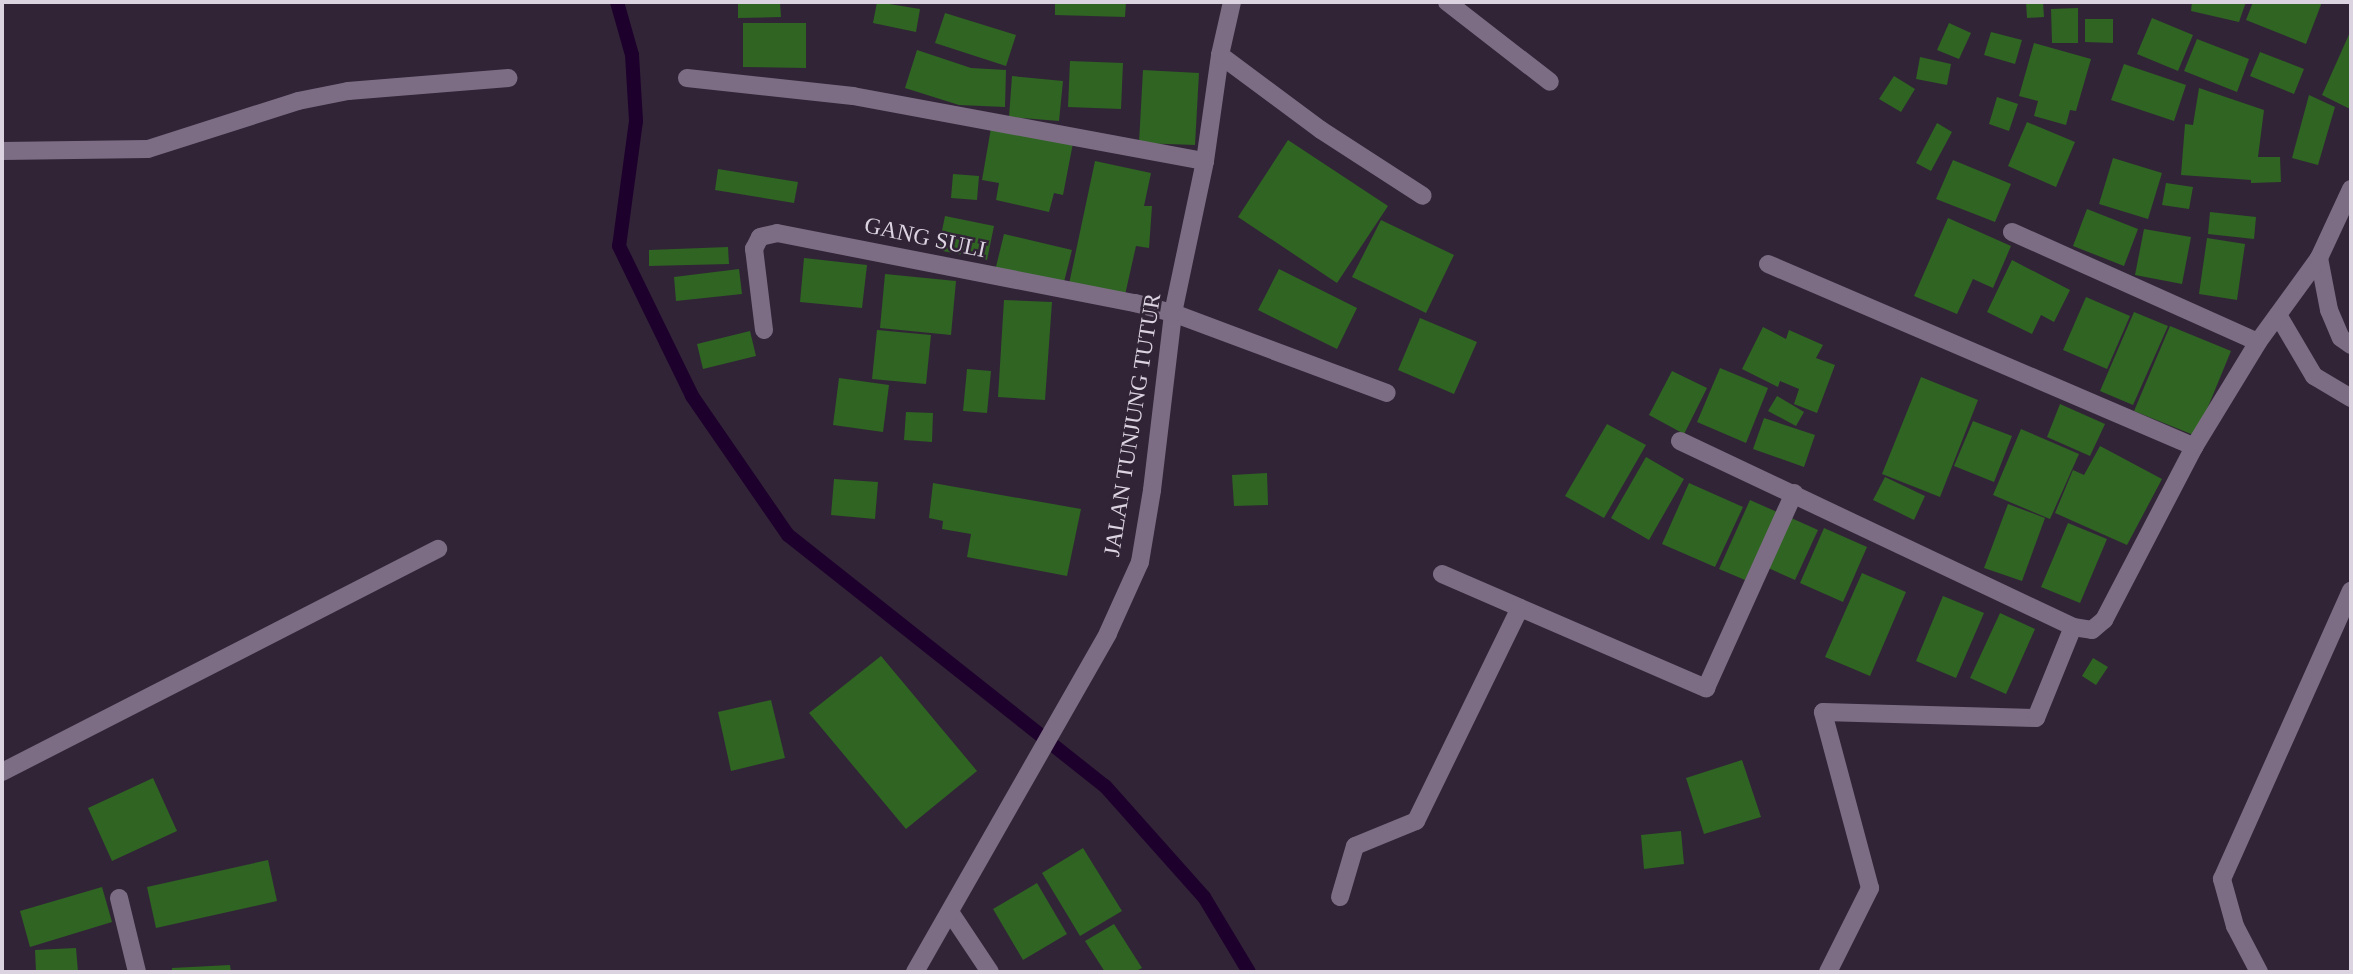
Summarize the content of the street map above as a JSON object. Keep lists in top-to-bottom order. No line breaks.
{"streets":{"street":["GANG SULI","JALAN TUNJUNG TUTUR"]},"crossings":[["GANG SULI","JALAN TUNJUNG TUTUR"]]}
